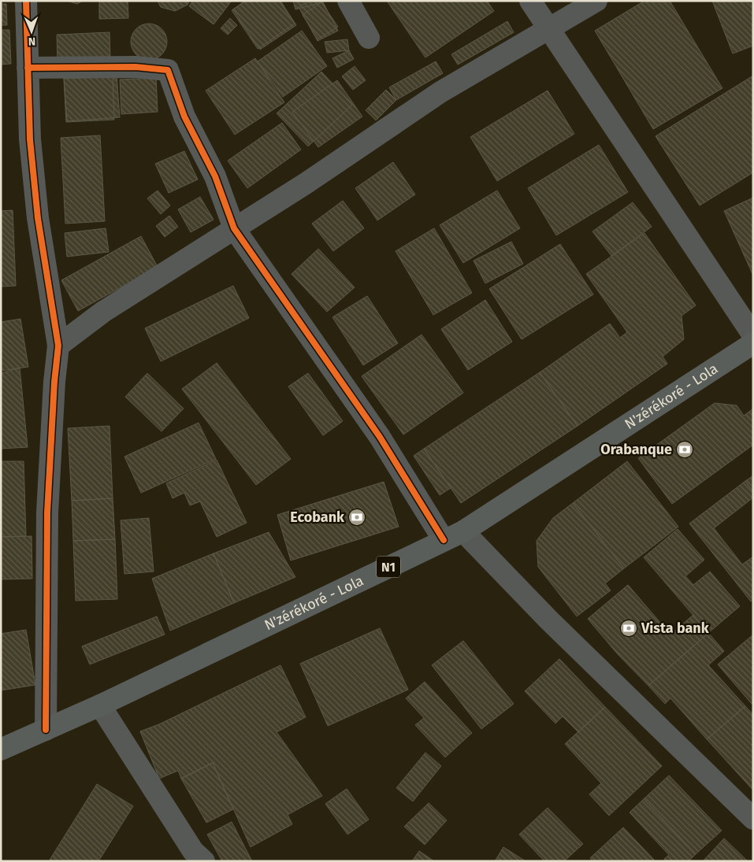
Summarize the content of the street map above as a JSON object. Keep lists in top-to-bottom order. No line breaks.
{"streets":{"highway":["N'zérékoré - Lola","N1"]},"places":{"bank":["Orabanque","Ecobank","Vista bank"]},"north":"bottom"}
